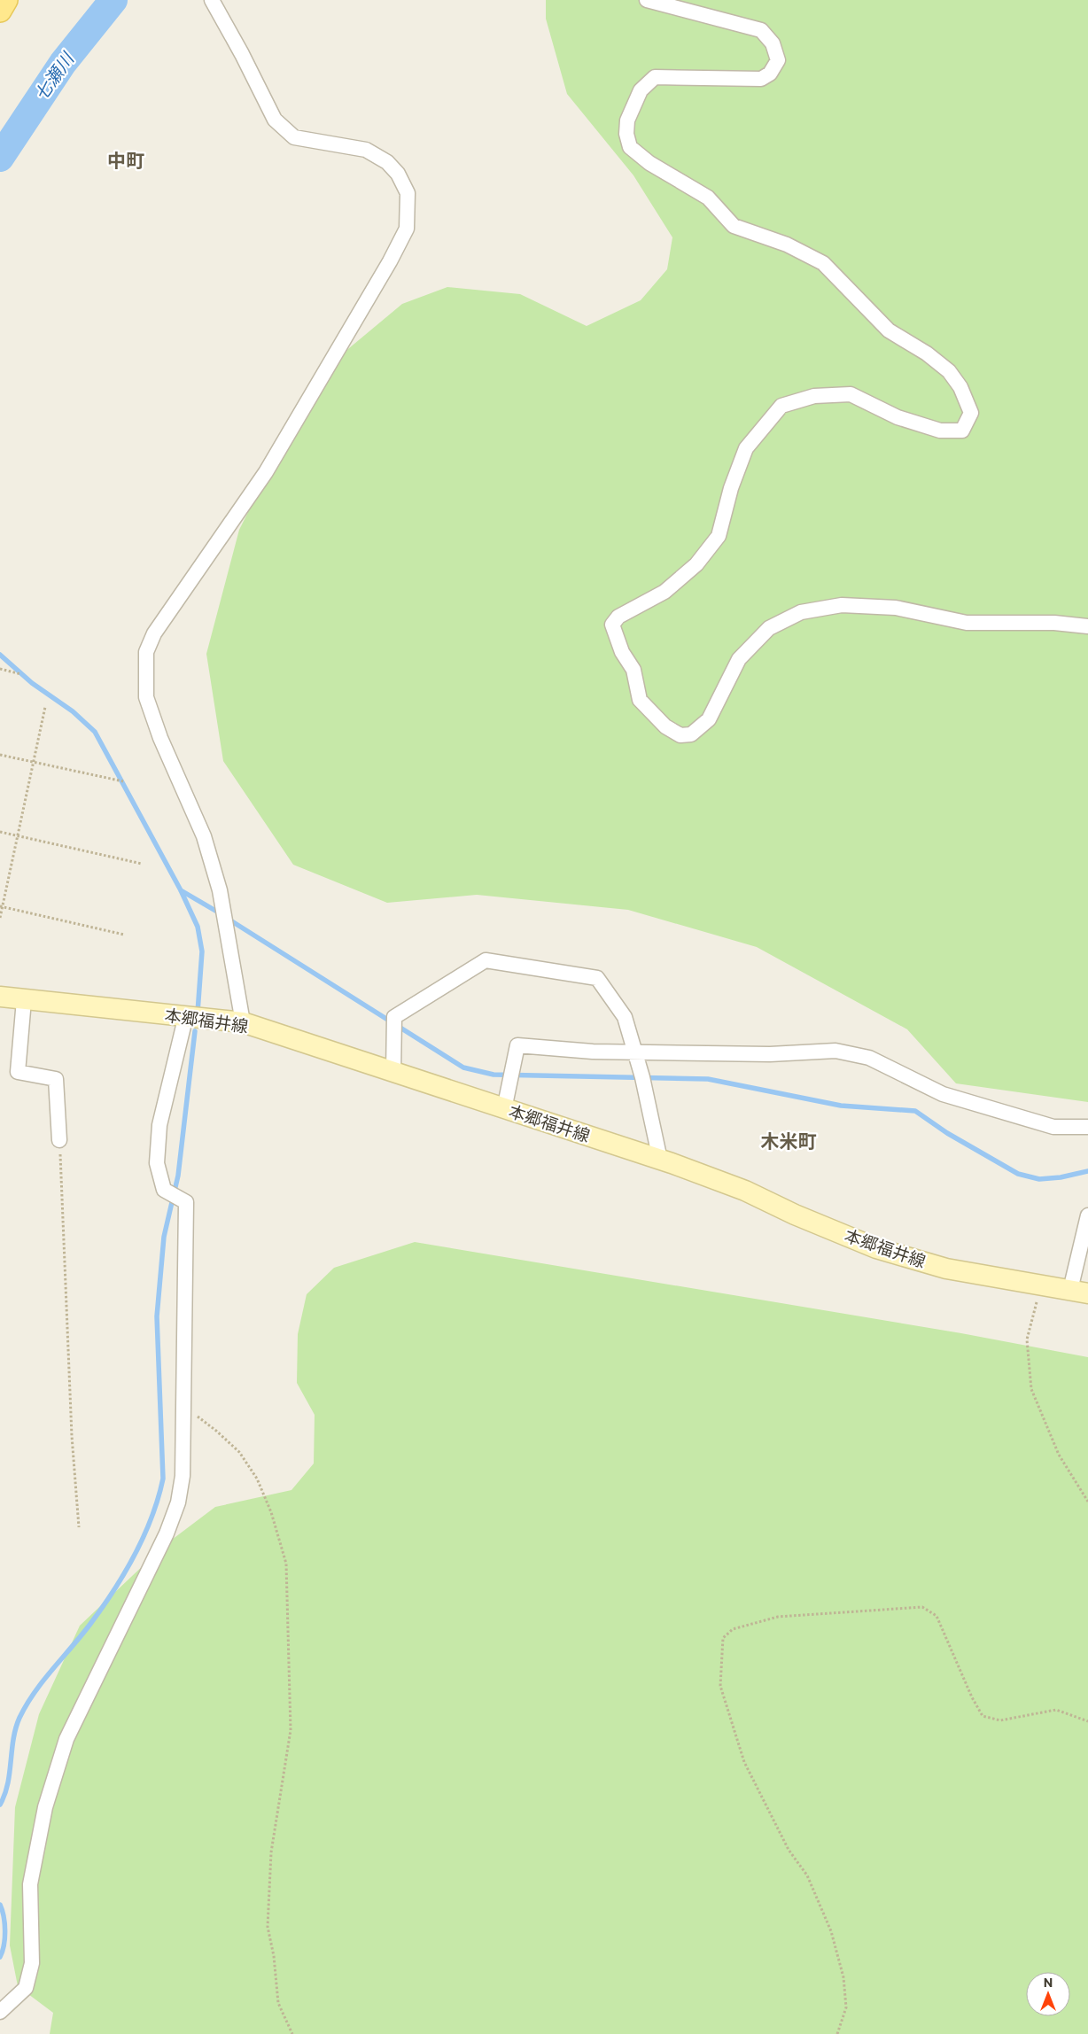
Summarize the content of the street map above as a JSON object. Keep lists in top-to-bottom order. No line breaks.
{"streets":{"main road":["本郷福井線"]},"districts":["中町","木米町"],"water":["七瀬川"],"north":"top"}
